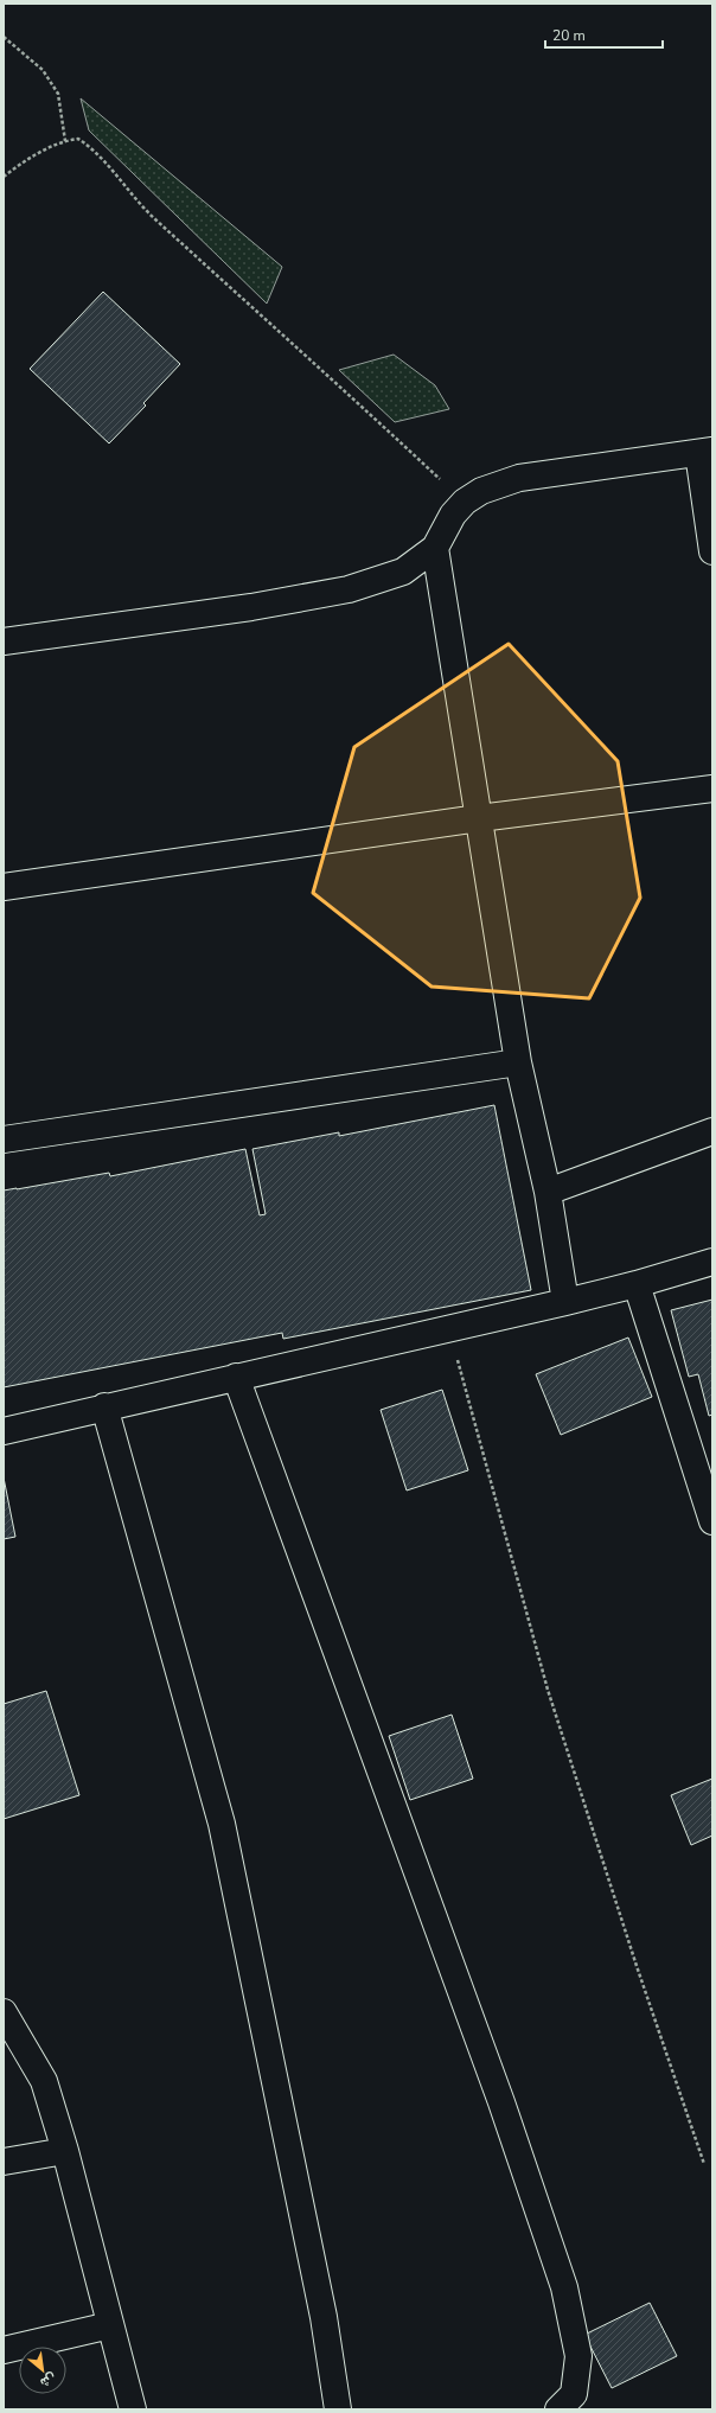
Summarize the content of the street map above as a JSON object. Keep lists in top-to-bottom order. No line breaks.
{"scale_bar":"20 m","north":"bottom right"}
